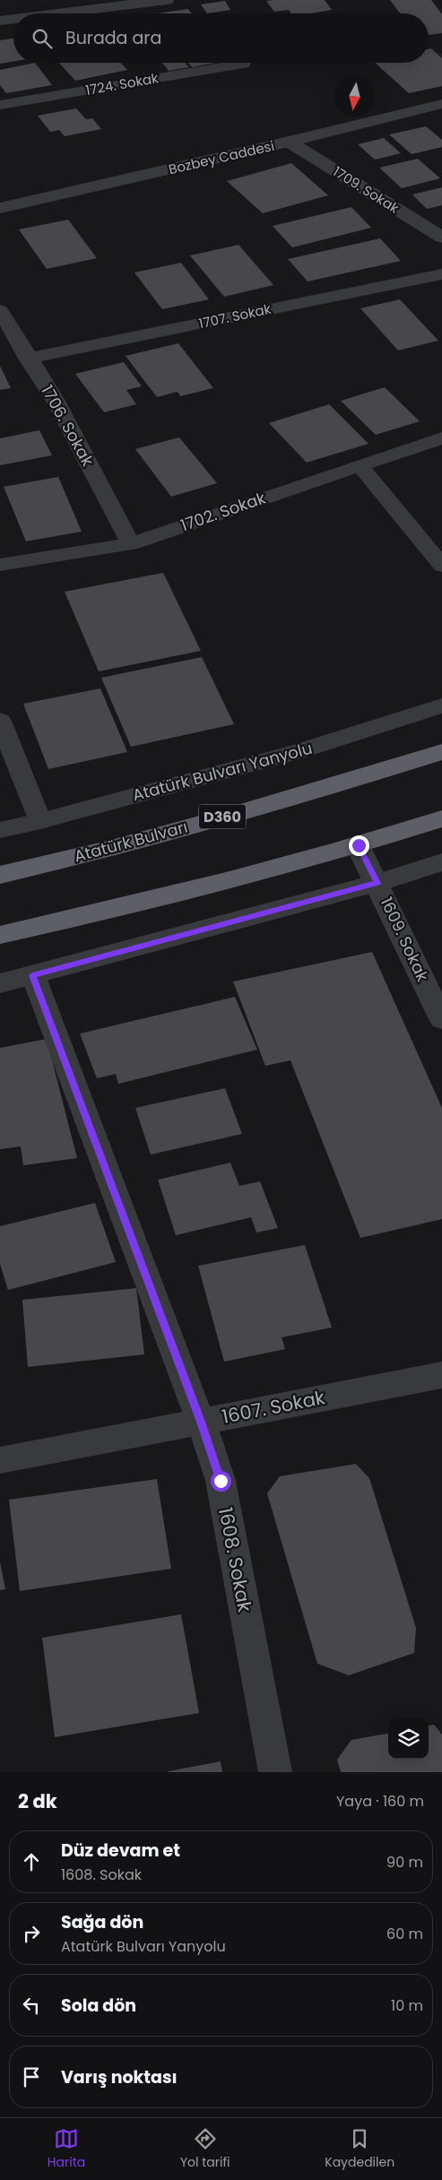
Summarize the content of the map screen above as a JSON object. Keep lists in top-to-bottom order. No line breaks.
{"streets":{"highway":["D360","Atatürk Bulvarı"],"street":["1724. Sokak","Bozbey Caddesi","1709. Sokak","1707. Sokak","1706. Sokak","1702. Sokak","Atatürk Bulvarı Yanyolu","1609. Sokak","1607. Sokak","1608. Sokak"]},"crossings":[["Bozbey Caddesi","1709. Sokak"],["1707. Sokak","1706. Sokak"],["1706. Sokak","1702. Sokak"],["1607. Sokak","1608. Sokak"]],"north":"bottom","page":{"search":"Burada ara","heading":["2 dk","Yaya · 160 m"],"list":[["Düz devam et","1608. Sokak","90 m"],["Sağa dön","Atatürk Bulvarı Yanyolu","60 m"],["Sola dön","10 m"],"Varış noktası"],"nav":["Harita","Yol tarifi","Kaydedilen"]}}
